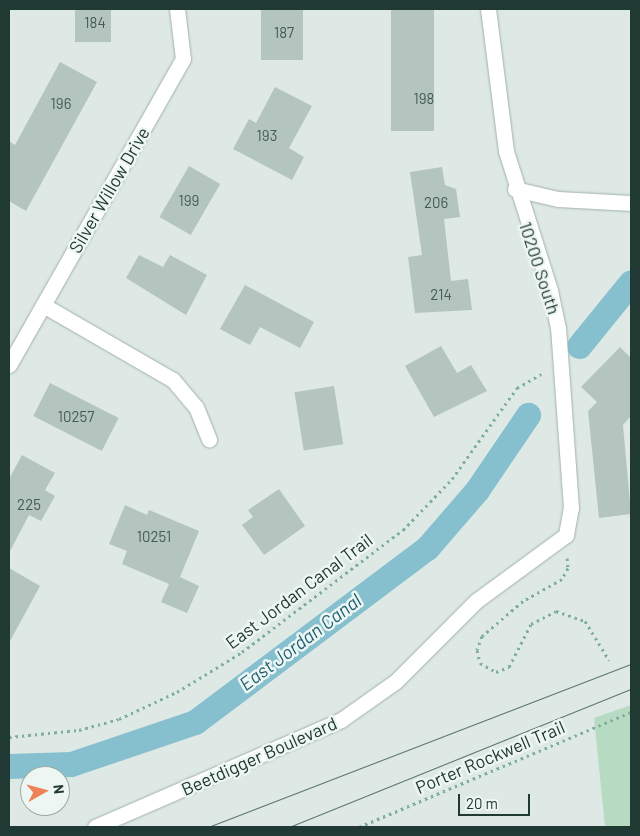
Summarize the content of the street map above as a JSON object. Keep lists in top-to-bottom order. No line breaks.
{"streets":{"street":["Silver Willow Drive","10200 South","Beetdigger Boulevard"],"path":["East Jordan Canal Trail","Porter Rockwell Trail"]},"crossings":[["10200 South","Beetdigger Boulevard"]],"water":["East Jordan Canal"],"house_numbers":["184","187","198","196","193","199","206","214","10257","225","10251"],"scale_bar":"20 m","north":"right"}
